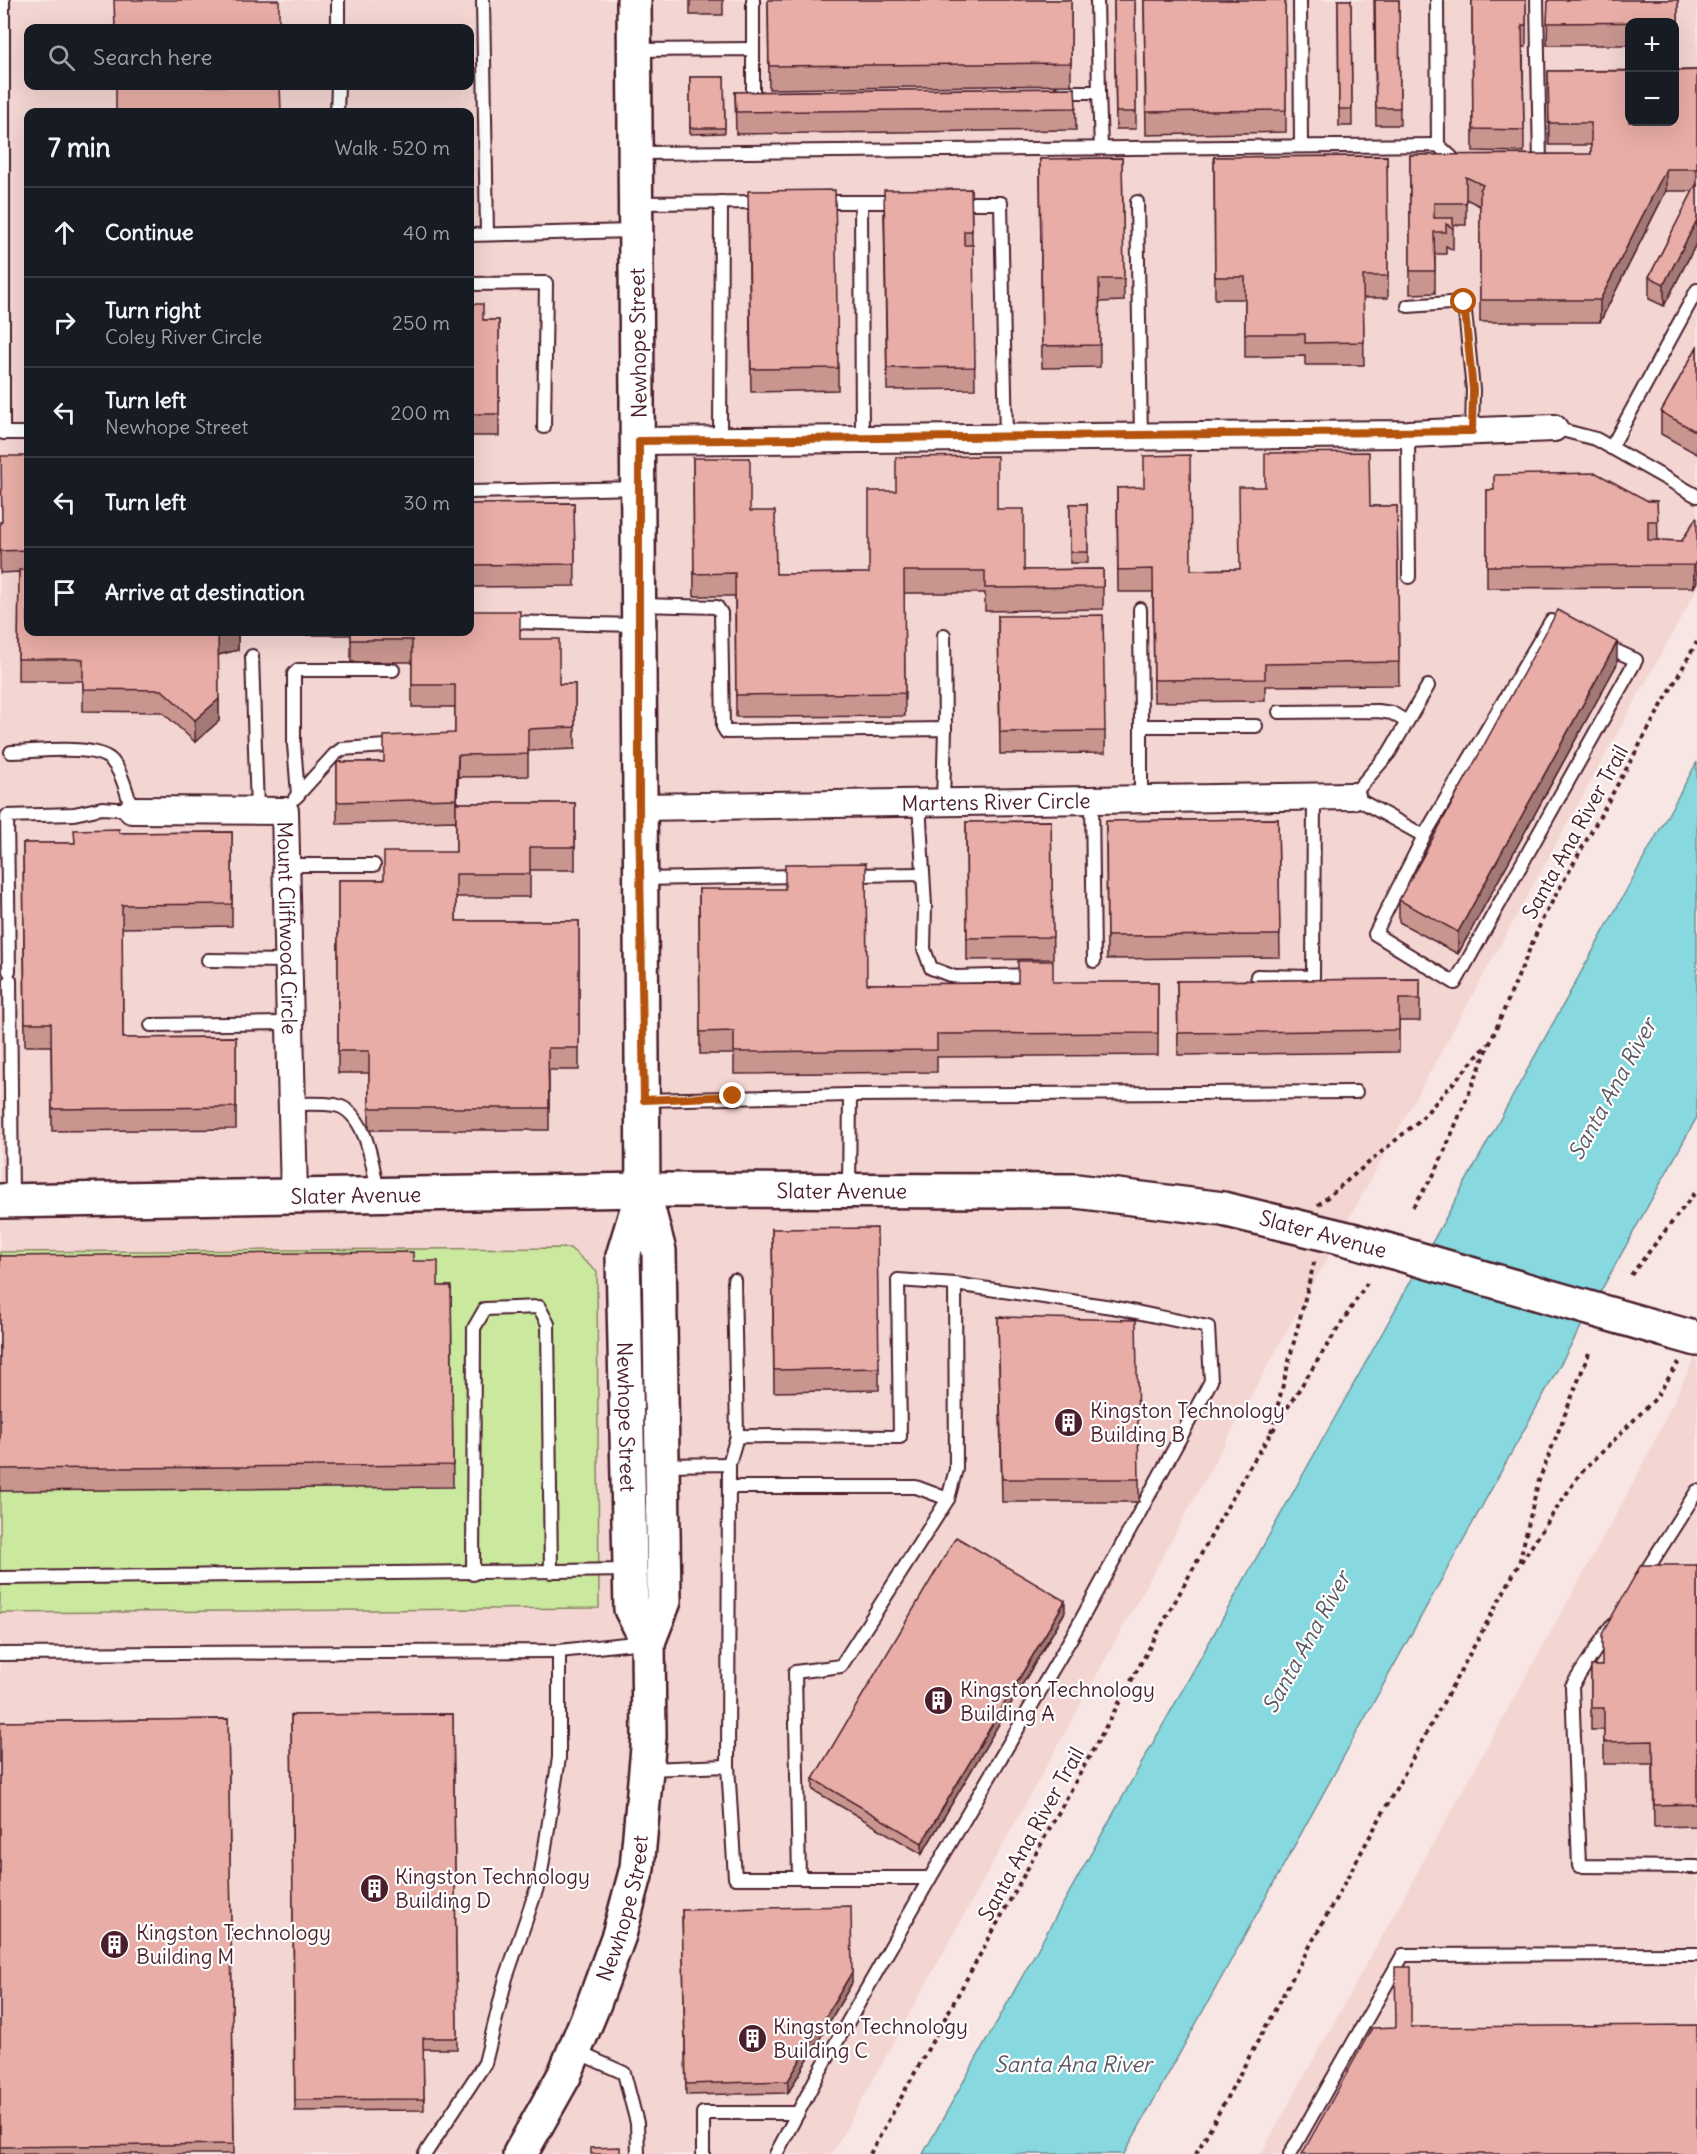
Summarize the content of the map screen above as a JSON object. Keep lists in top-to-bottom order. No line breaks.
{"streets":{"street":["Newhope Street","Martens River Circle","Mount Cliffwood Circle","Slater Avenue"],"path":["Santa Ana River Trail"]},"crossings":[["Newhope Street","Martens River Circle"],["Newhope Street","Slater Avenue"],["Santa Ana River Trail","Slater Avenue"],["Mount Cliffwood Circle","Slater Avenue"]],"water":["Santa Ana River"],"places":{"building":["Kingston Technology Building B","Kingston Technology Building A","Kingston Technology Building D","Kingston Technology Building M","Kingston Technology Building C"]},"page":{"map_buttons":["+","−"],"search":"Search here","heading":["7 min","Walk · 520 m"],"list":[["Continue","40 m"],["Turn right","Coley River Circle","250 m"],["Turn left","Newhope Street","200 m"],["Turn left","30 m"],"Arrive at destination"]}}
